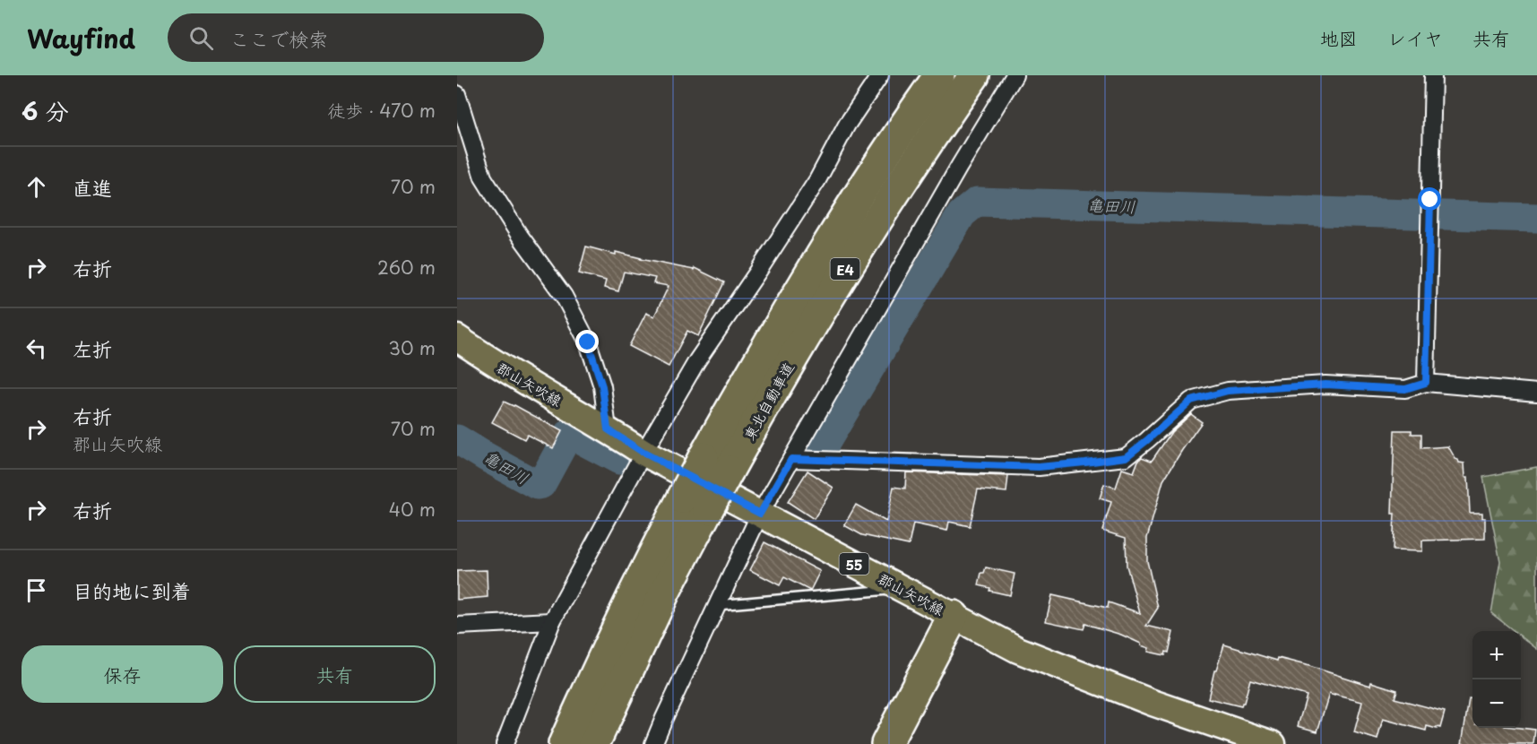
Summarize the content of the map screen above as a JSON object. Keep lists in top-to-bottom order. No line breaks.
{"streets":{"highway":["E4","東北自動車道"],"main road":["郡山矢吹線","55"]},"water":["亀田川"],"page":{"header":"Wayfind","search":"ここで検索","nav":["地図","レイヤ","共有"],"heading":["6 分","徒歩 · 470 m"],"list":[["直進","70 m"],["右折","260 m"],["左折","30 m"],["右折","郡山矢吹線","70 m"],["右折","40 m"],"目的地に到着"],"buttons":["保存","共有"],"map_buttons":["+","−"]}}
